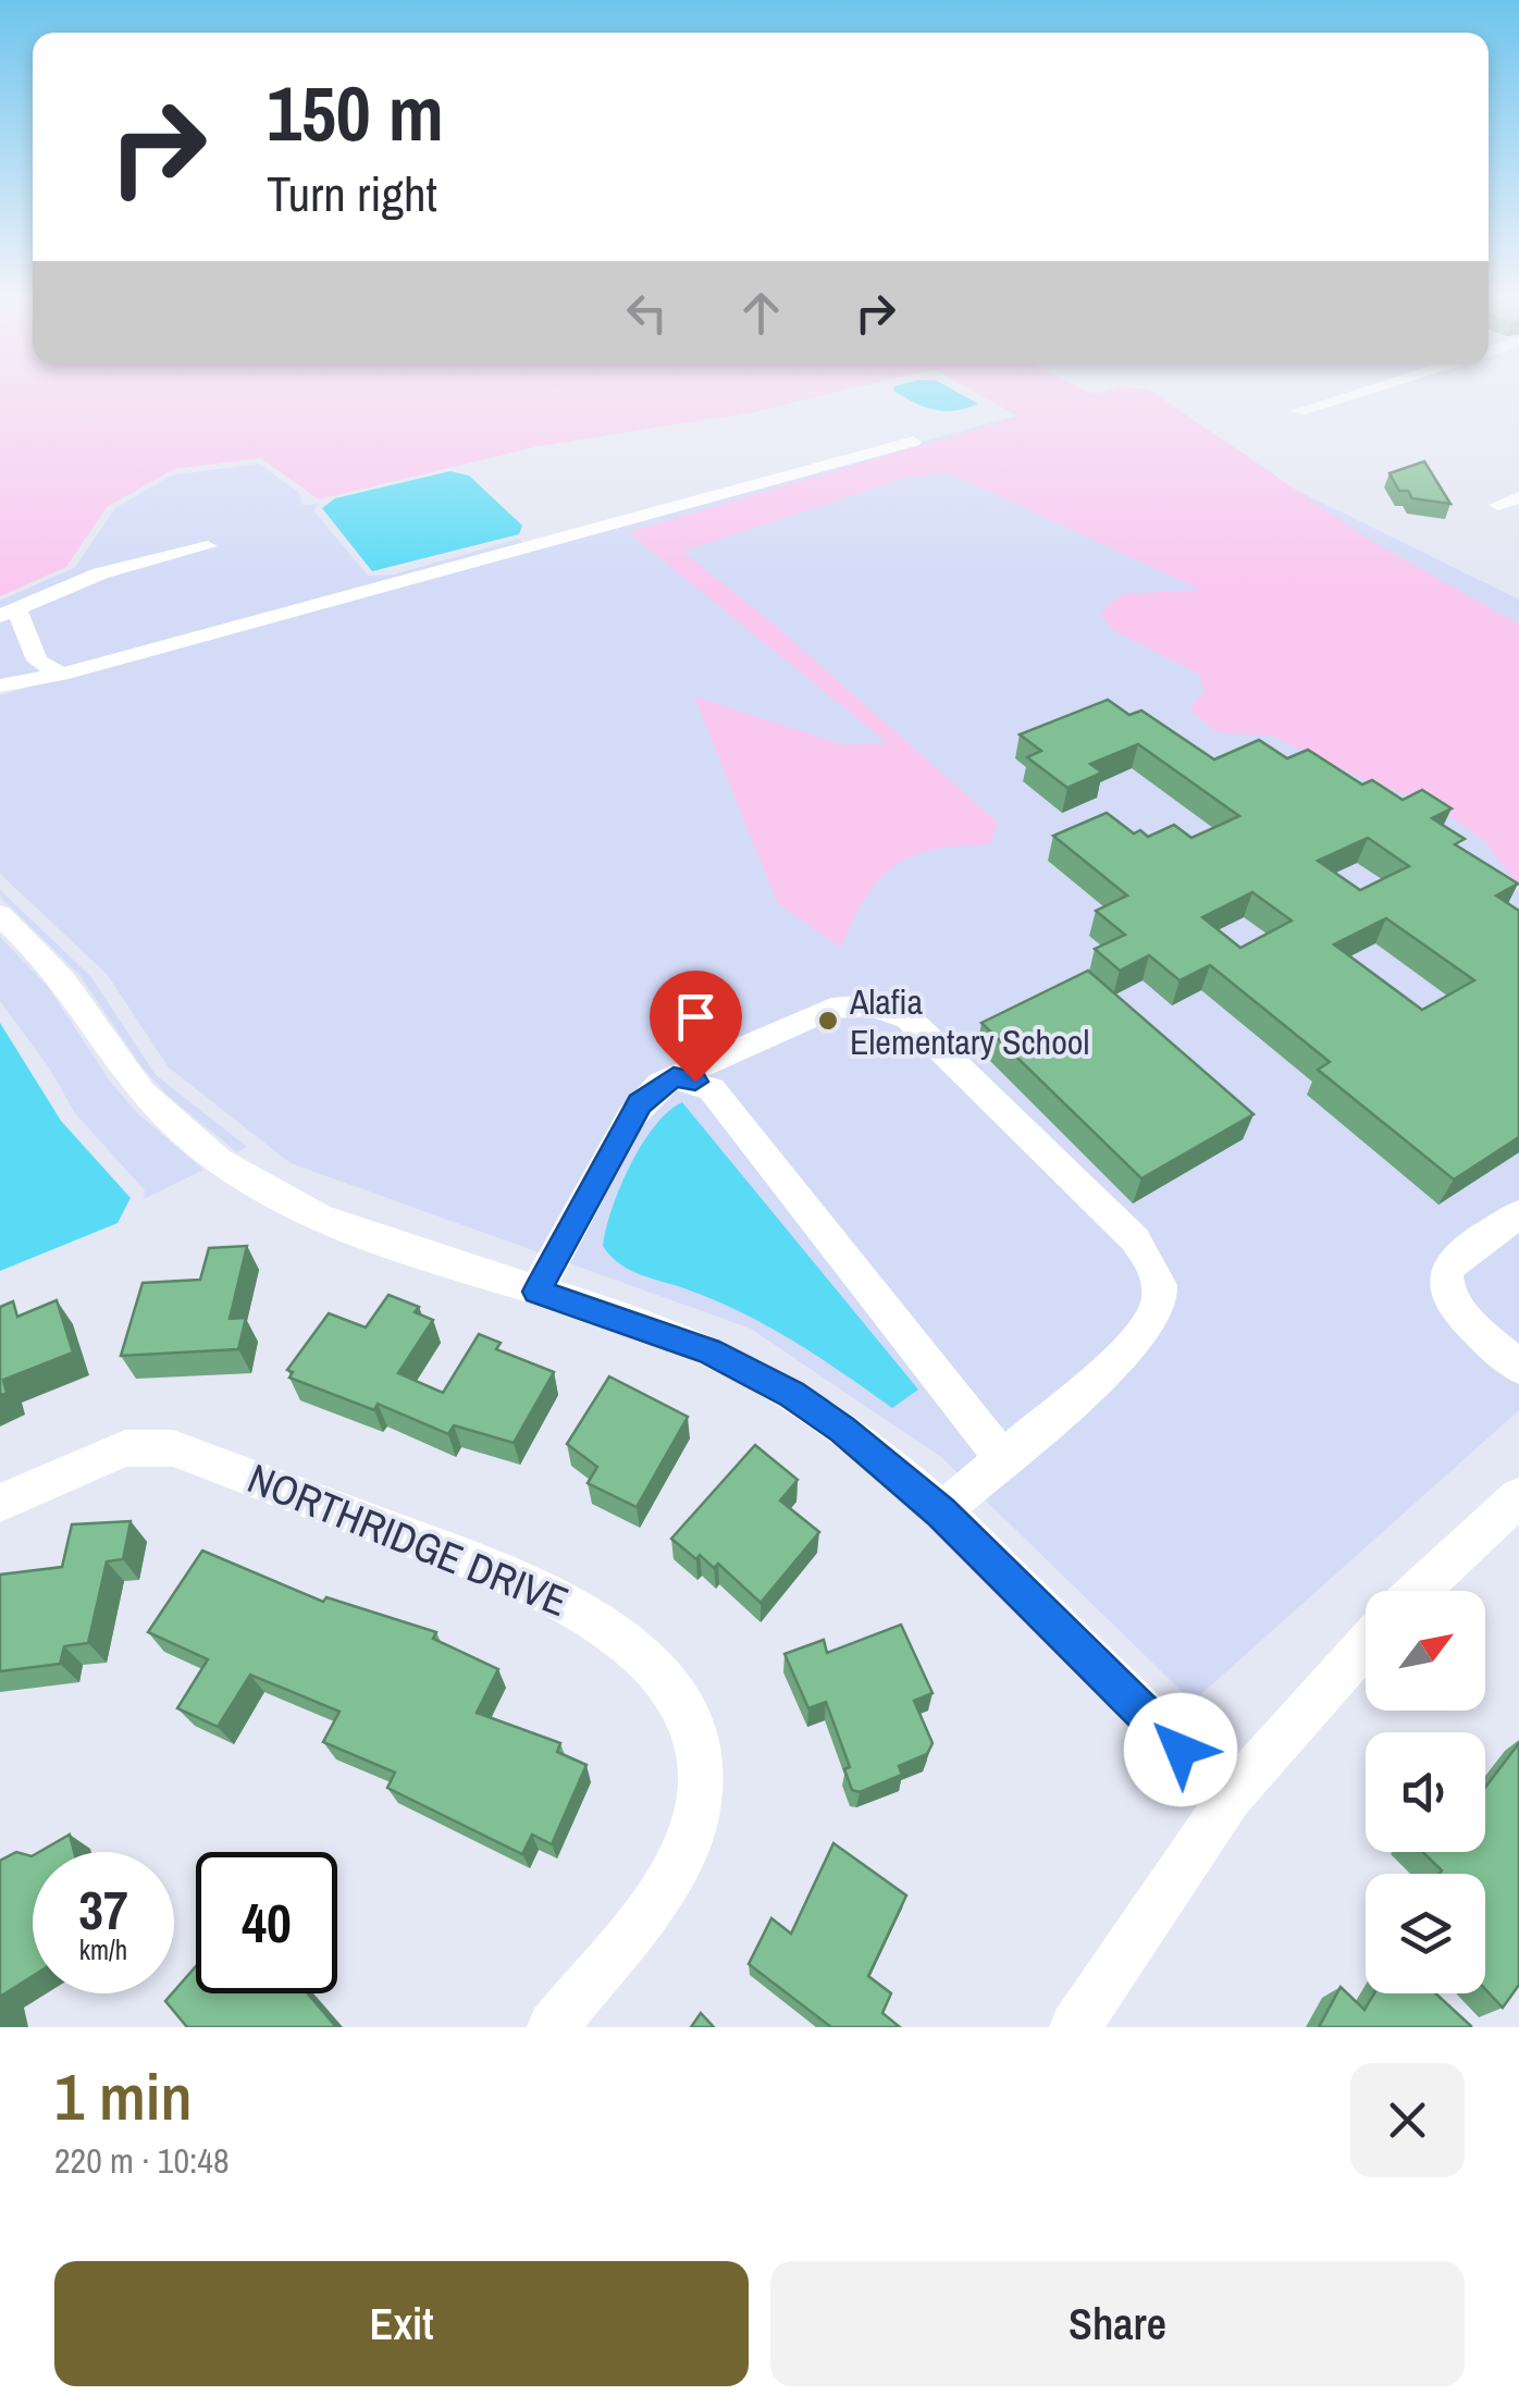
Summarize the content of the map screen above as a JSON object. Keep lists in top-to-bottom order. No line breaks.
{"streets":{"street":["NORTHRIDGE DRIVE"]},"places":["Alafia Elementary School"],"north":"top right","page":{"turn":["150 m","Turn right"],"speed":"37 km/h","limit":"40","heading":["1 min","220 m · 10:48"],"buttons":["Exit","Share"]}}
